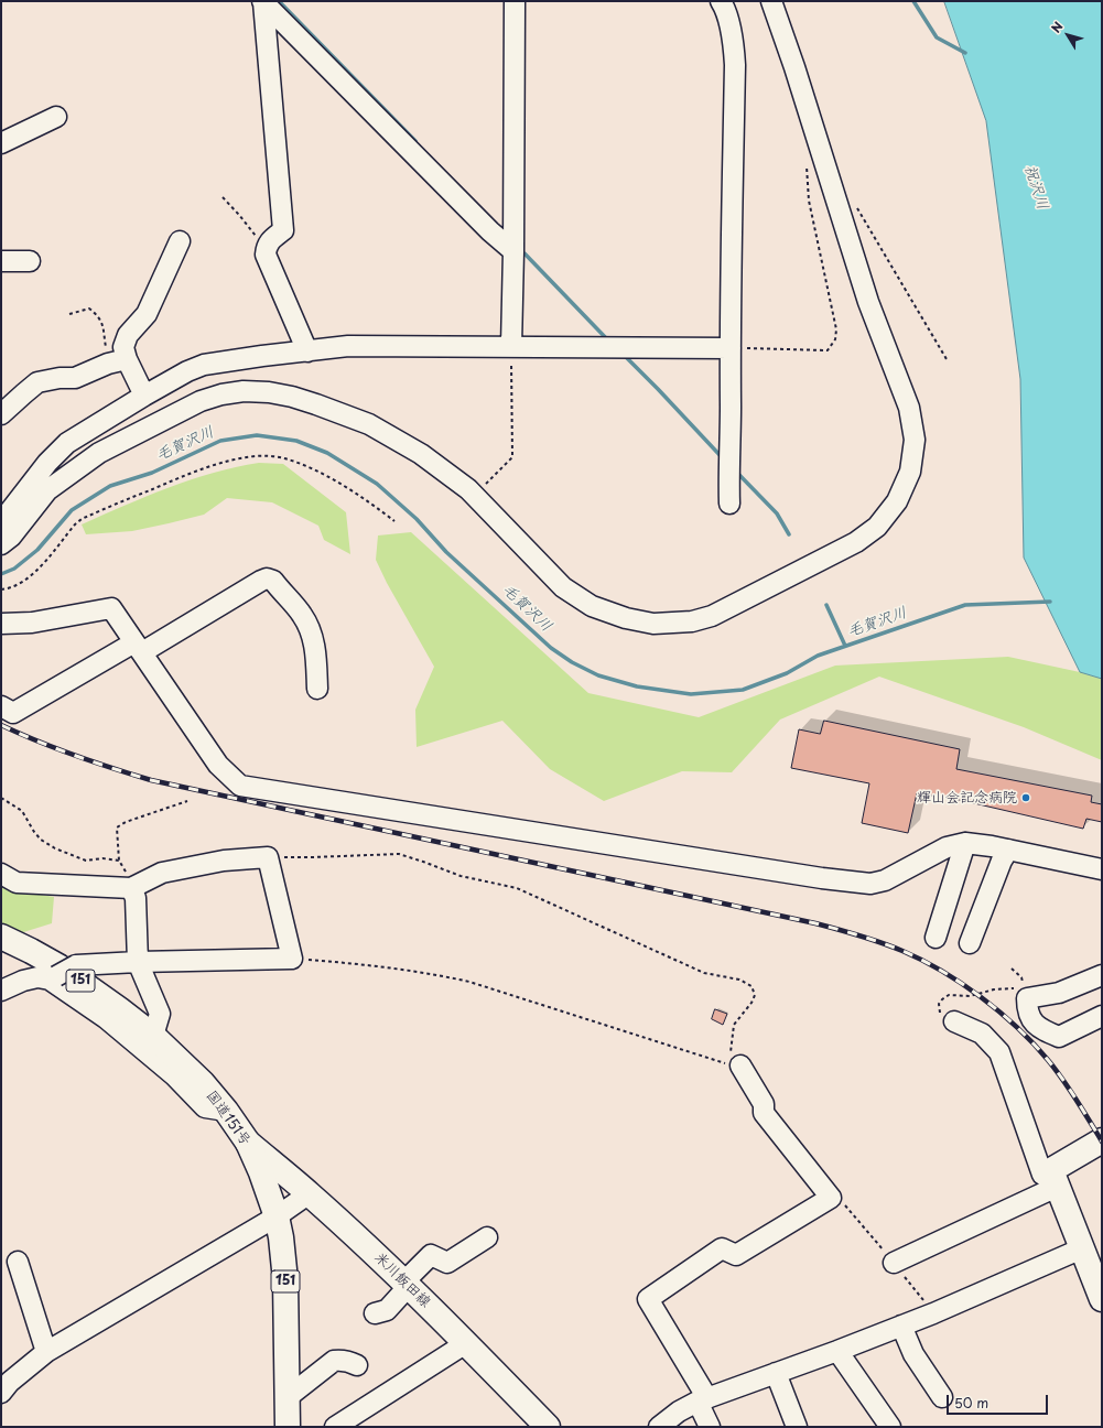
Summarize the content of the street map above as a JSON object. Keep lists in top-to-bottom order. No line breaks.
{"streets":{"main road":["151","国道151号","米川飯田線"]},"crossings":[["国道151号","米川飯田線"]],"water":["祝沢川","毛賀沢川"],"places":["輝山会記念病院"],"scale_bar":"50 m","north":"top left"}
